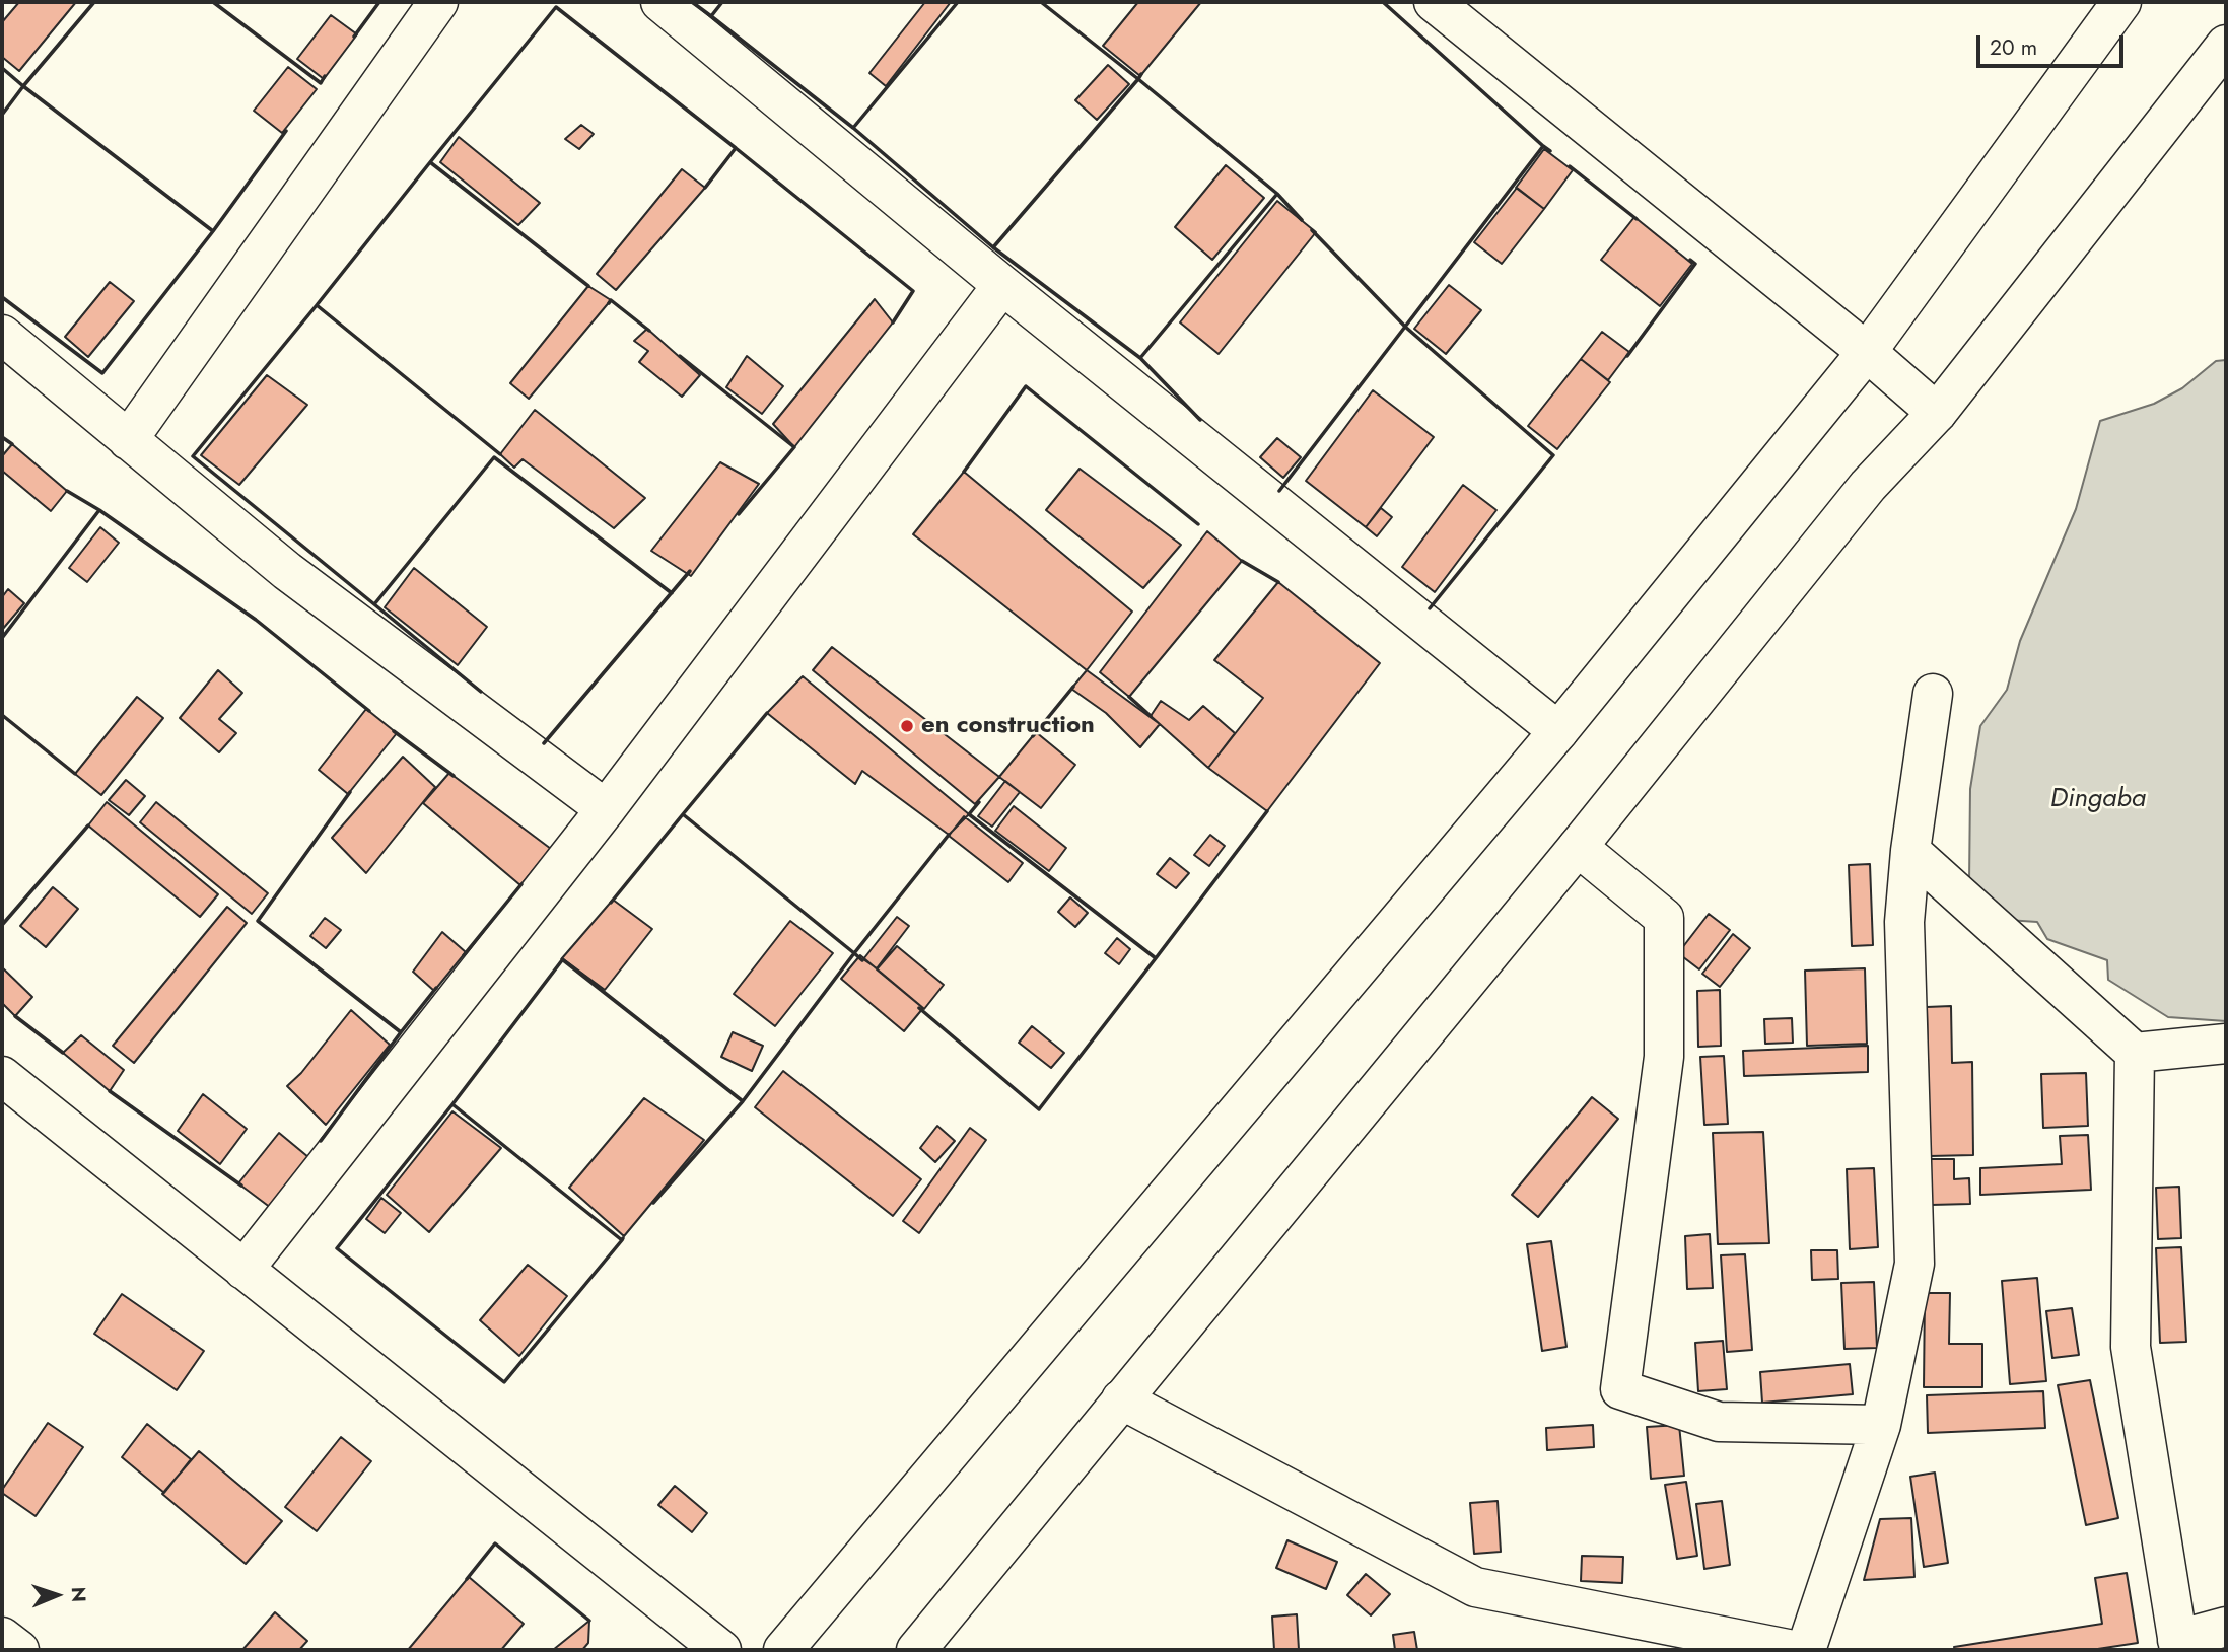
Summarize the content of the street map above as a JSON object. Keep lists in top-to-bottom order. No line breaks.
{"water":["Dingaba"],"places":["en construction"],"scale_bar":"20 m","north":"right"}
